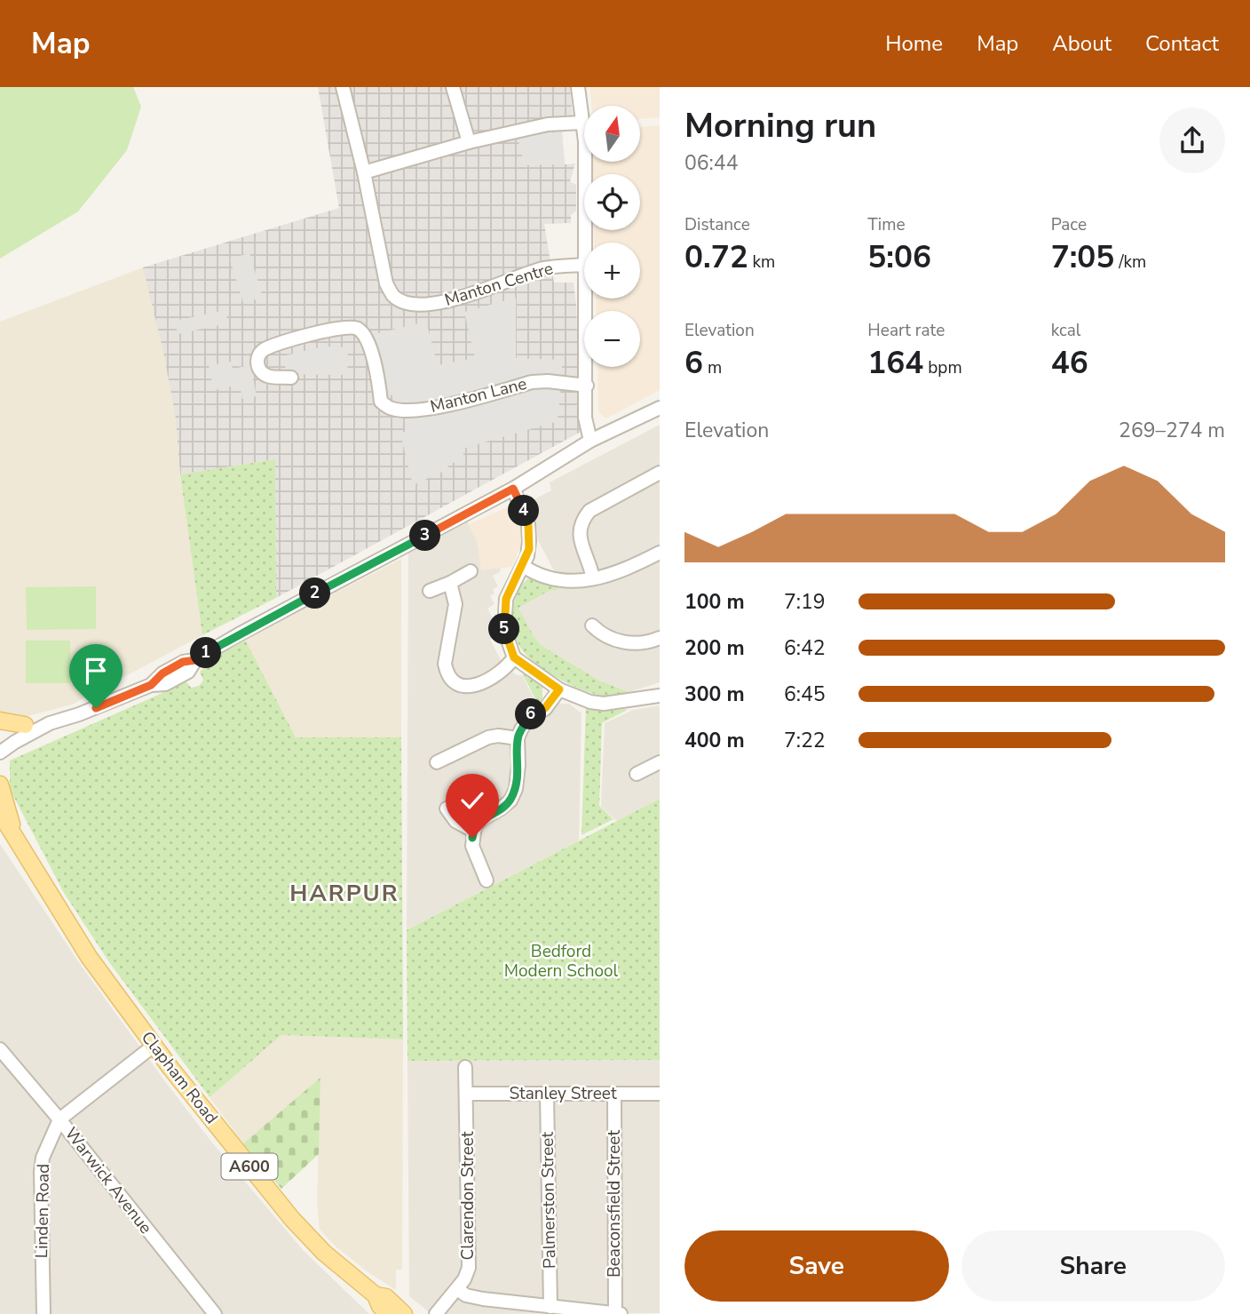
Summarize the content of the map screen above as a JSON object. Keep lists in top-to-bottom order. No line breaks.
{"streets":{"main road":["Clapham Road","A600"],"street":["Manton Centre","Manton Lane","Stanley Street","Warwick Avenue","Clarendon Street","Palmerston Street","Beaconsfield Street","Linden Road"]},"crossings":[["Clapham Road","Linden Road"],["Stanley Street","Clarendon Street"],["Stanley Street","Palmerston Street"],["Stanley Street","Beaconsfield Street"],["Warwick Avenue","Linden Road"]],"districts":["HARPUR"],"parks":["Bedford Modern School"],"north":"top","page":{"header":"Map","nav":["Home","Map","About","Contact"],"heading":["Morning run","06:44"],"map_buttons":["+","−"],"stats":[["Distance","0.72 km"],["Time","5:06"],["Pace","7:05 /km"],["Elevation","6 m"],["Heart rate","164 bpm"],["kcal","46"]],"chart":["Elevation","269–274 m"],"pins":["4","3","2","5","1","6"],"list":[{"name":"100 m","note":"7:19"},{"name":"200 m","note":"6:42"},{"name":"300 m","note":"6:45"},{"name":"400 m","note":"7:22"}],"buttons":["Save","Share"]}}
